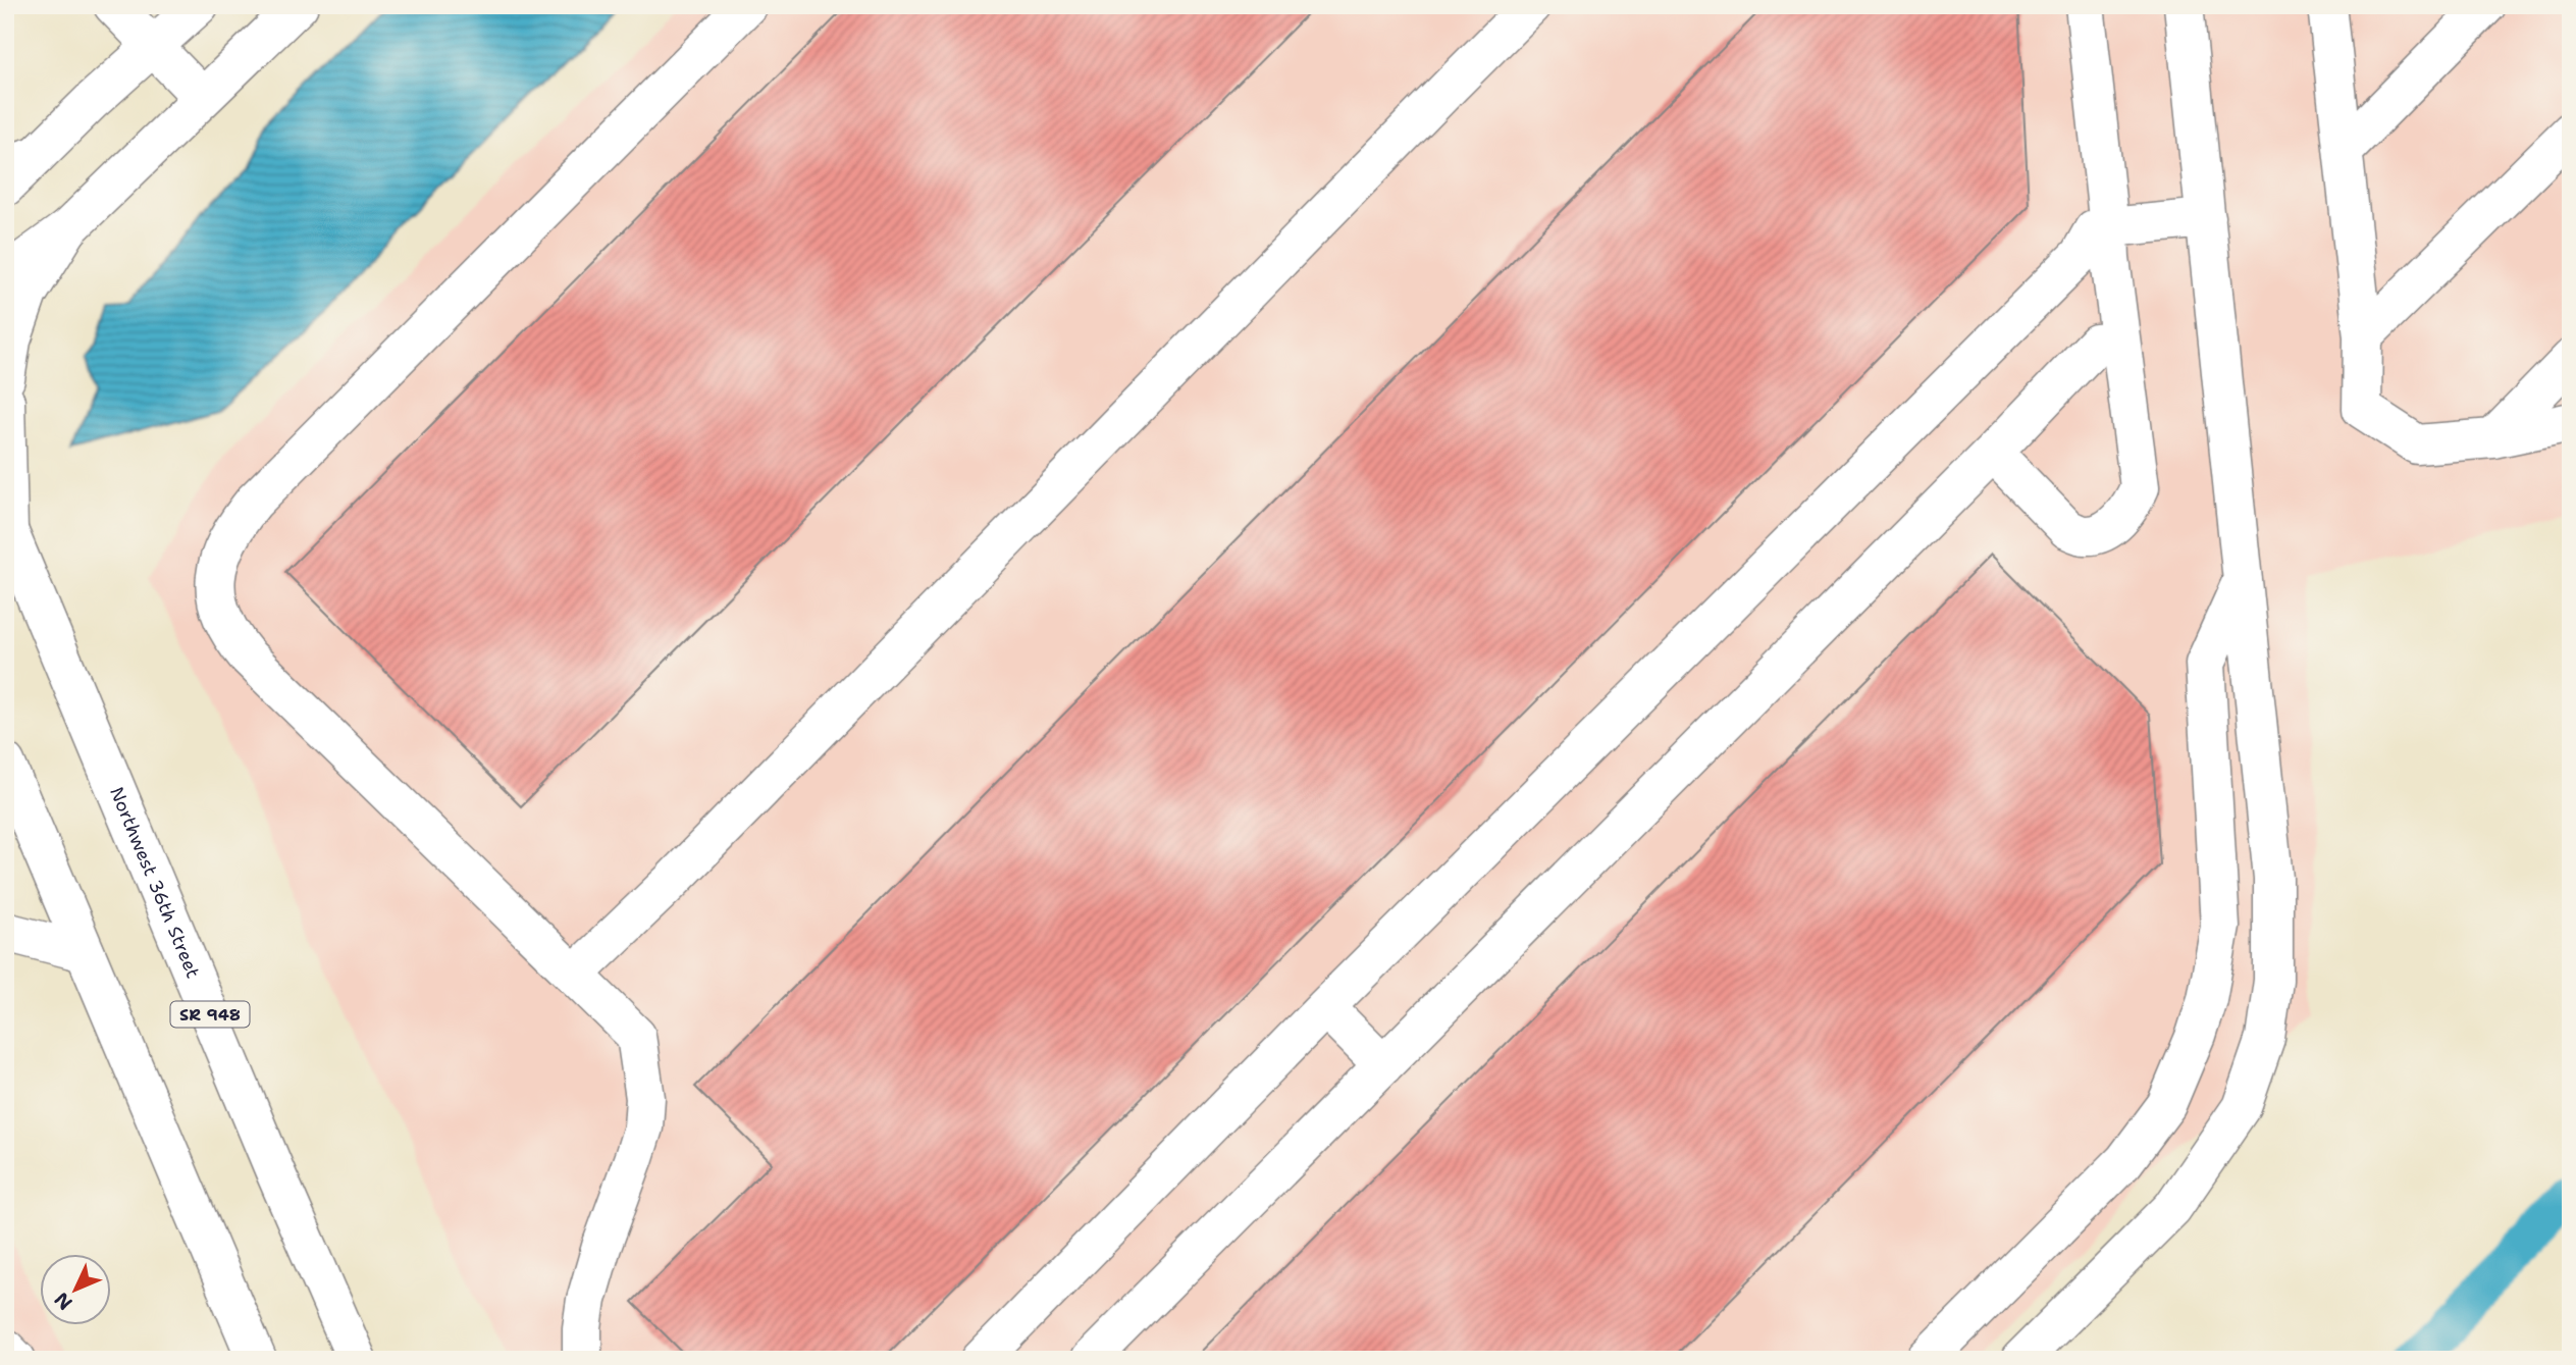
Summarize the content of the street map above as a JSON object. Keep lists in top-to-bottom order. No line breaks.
{"streets":{"main road":["Northwest 36th Street","SR 948"]},"north":"bottom left"}
